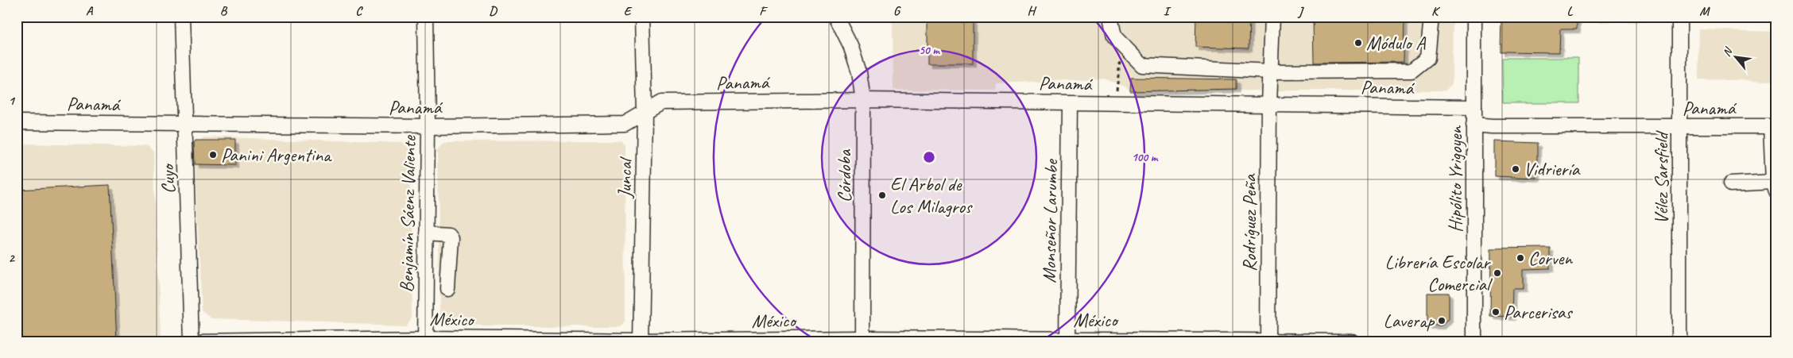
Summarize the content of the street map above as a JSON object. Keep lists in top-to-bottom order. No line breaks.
{"streets":{"street":["Panamá","Córdoba","Juncal","Vélez Sarsfield","Cuyo","Hipólito Yrigoyen","Benjamín Sáenz Valiente","Monseñor Larumbe","Rodríguez Peña","México"]},"crossings":[["Panamá","Córdoba"],["Panamá","Juncal"],["Panamá","Vélez Sarsfield"],["Panamá","Cuyo"],["Panamá","Hipólito Yrigoyen"],["Panamá","Benjamín Sáenz Valiente"],["Panamá","Monseñor Larumbe"],["Panamá","Rodríguez Peña"],["Córdoba","México"],["Juncal","México"],["Benjamín Sáenz Valiente","México"],["Monseñor Larumbe","México"],["Rodríguez Peña","México"]],"places":["Módulo A","Panini Argentina","Vidriería","El Arbol de Los Milagros","Corven","Librería Escolar Comercial","Parcerisas","Laverap"],"north":"top left","grid":{"columns":["A","B","C","D","E","F","G","H","I","J","K","L","M"],"rows":["1","2"]},"rings":["50 m","100 m"]}
